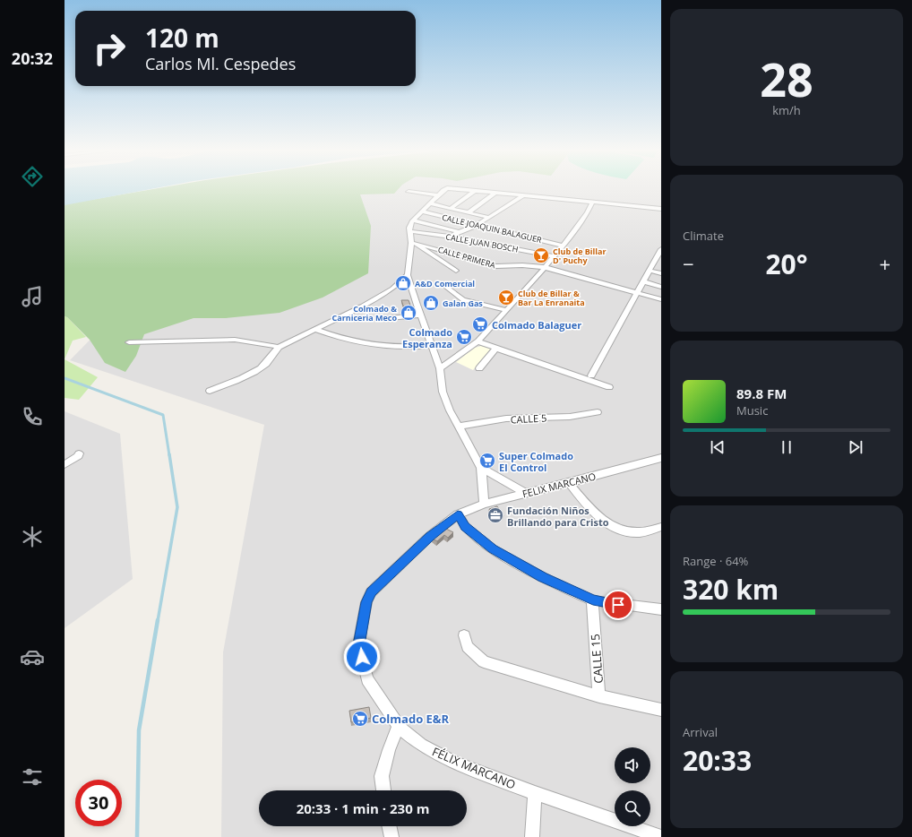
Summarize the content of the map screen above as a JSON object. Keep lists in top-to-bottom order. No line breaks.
{"streets":{"street":["CALLE JOAQUIN BALAGUER","CALLE JUAN BOSCH","CALLE PRIMERA","CALLE 5","FELIX MARCANO","CALLE 15","FÉLIX MARCANO"]},"crossings":[["FELIX MARCANO","FÉLIX MARCANO"]],"places":{"bar":["Club de Billar D' Puchy","Club de Billar & Bar La Enranaita"],"shop":["A&D Comercial","Galan Gas","Colmado & Carniceria Meco"],"supermarket":["Colmado Balaguer","Colmado Esperanza","Super Colmado El Control","Colmado E&R"],"office":["Fundación Niños Brillando para Cristo"]},"page":{"tabs":"20:32","tile":[["28","km/h"],"Climate",["Range · 64%","320 km"],["Arrival","20:33"]],"turn":["120 m","Carlos Ml. Cespedes"],"heat":["−","20°","+"],"song":["89.8 FM","Music"],"limit":"30","trip":"20:33 · 1 min · 230 m"}}
